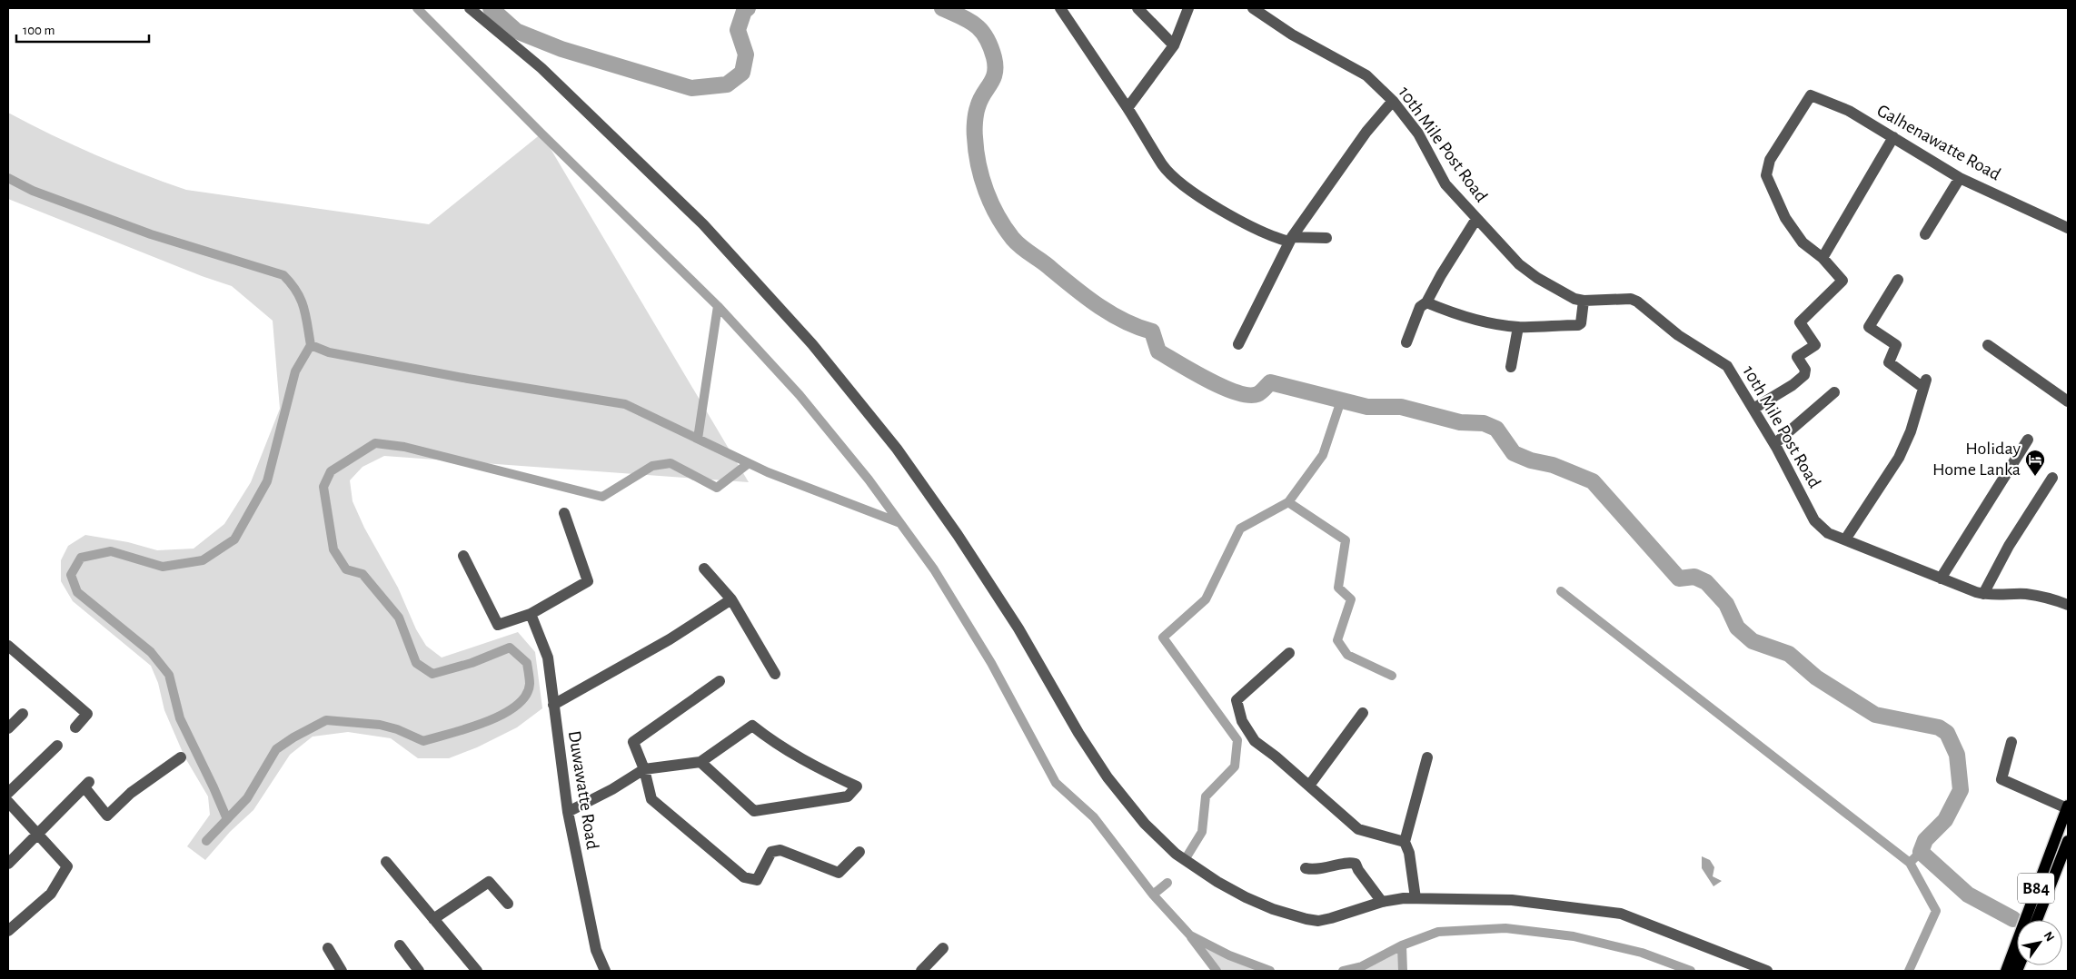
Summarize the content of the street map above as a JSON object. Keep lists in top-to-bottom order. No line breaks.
{"streets":{"main road":["B84"],"street":["Galhenawatte Road","10th Mile Post Road","Duwawatte Road"]},"places":{"hotel":["Holiday Home Lanka"]},"scale_bar":"100 m","north":"top right"}
